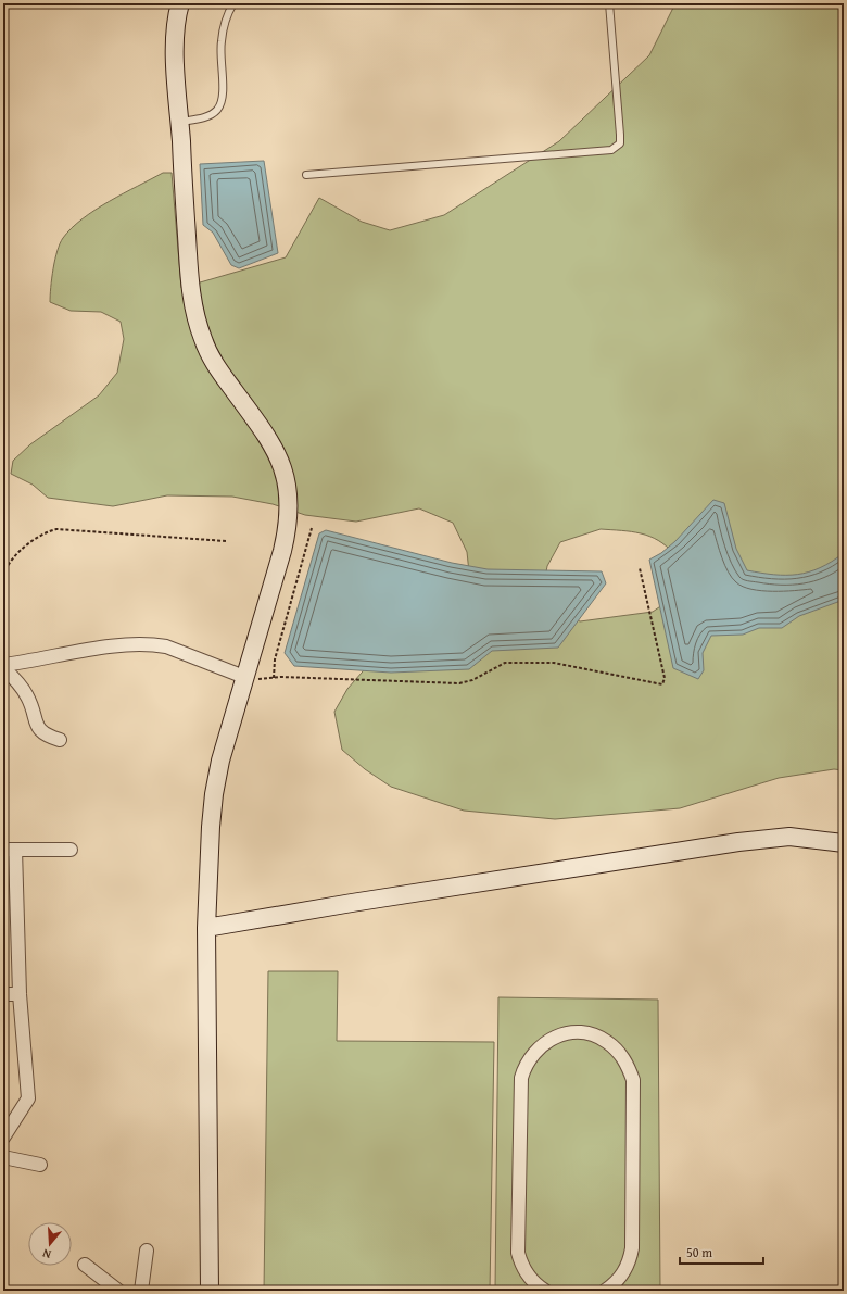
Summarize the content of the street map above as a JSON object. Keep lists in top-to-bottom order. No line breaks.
{"scale_bar":"50 m","north":"bottom"}
